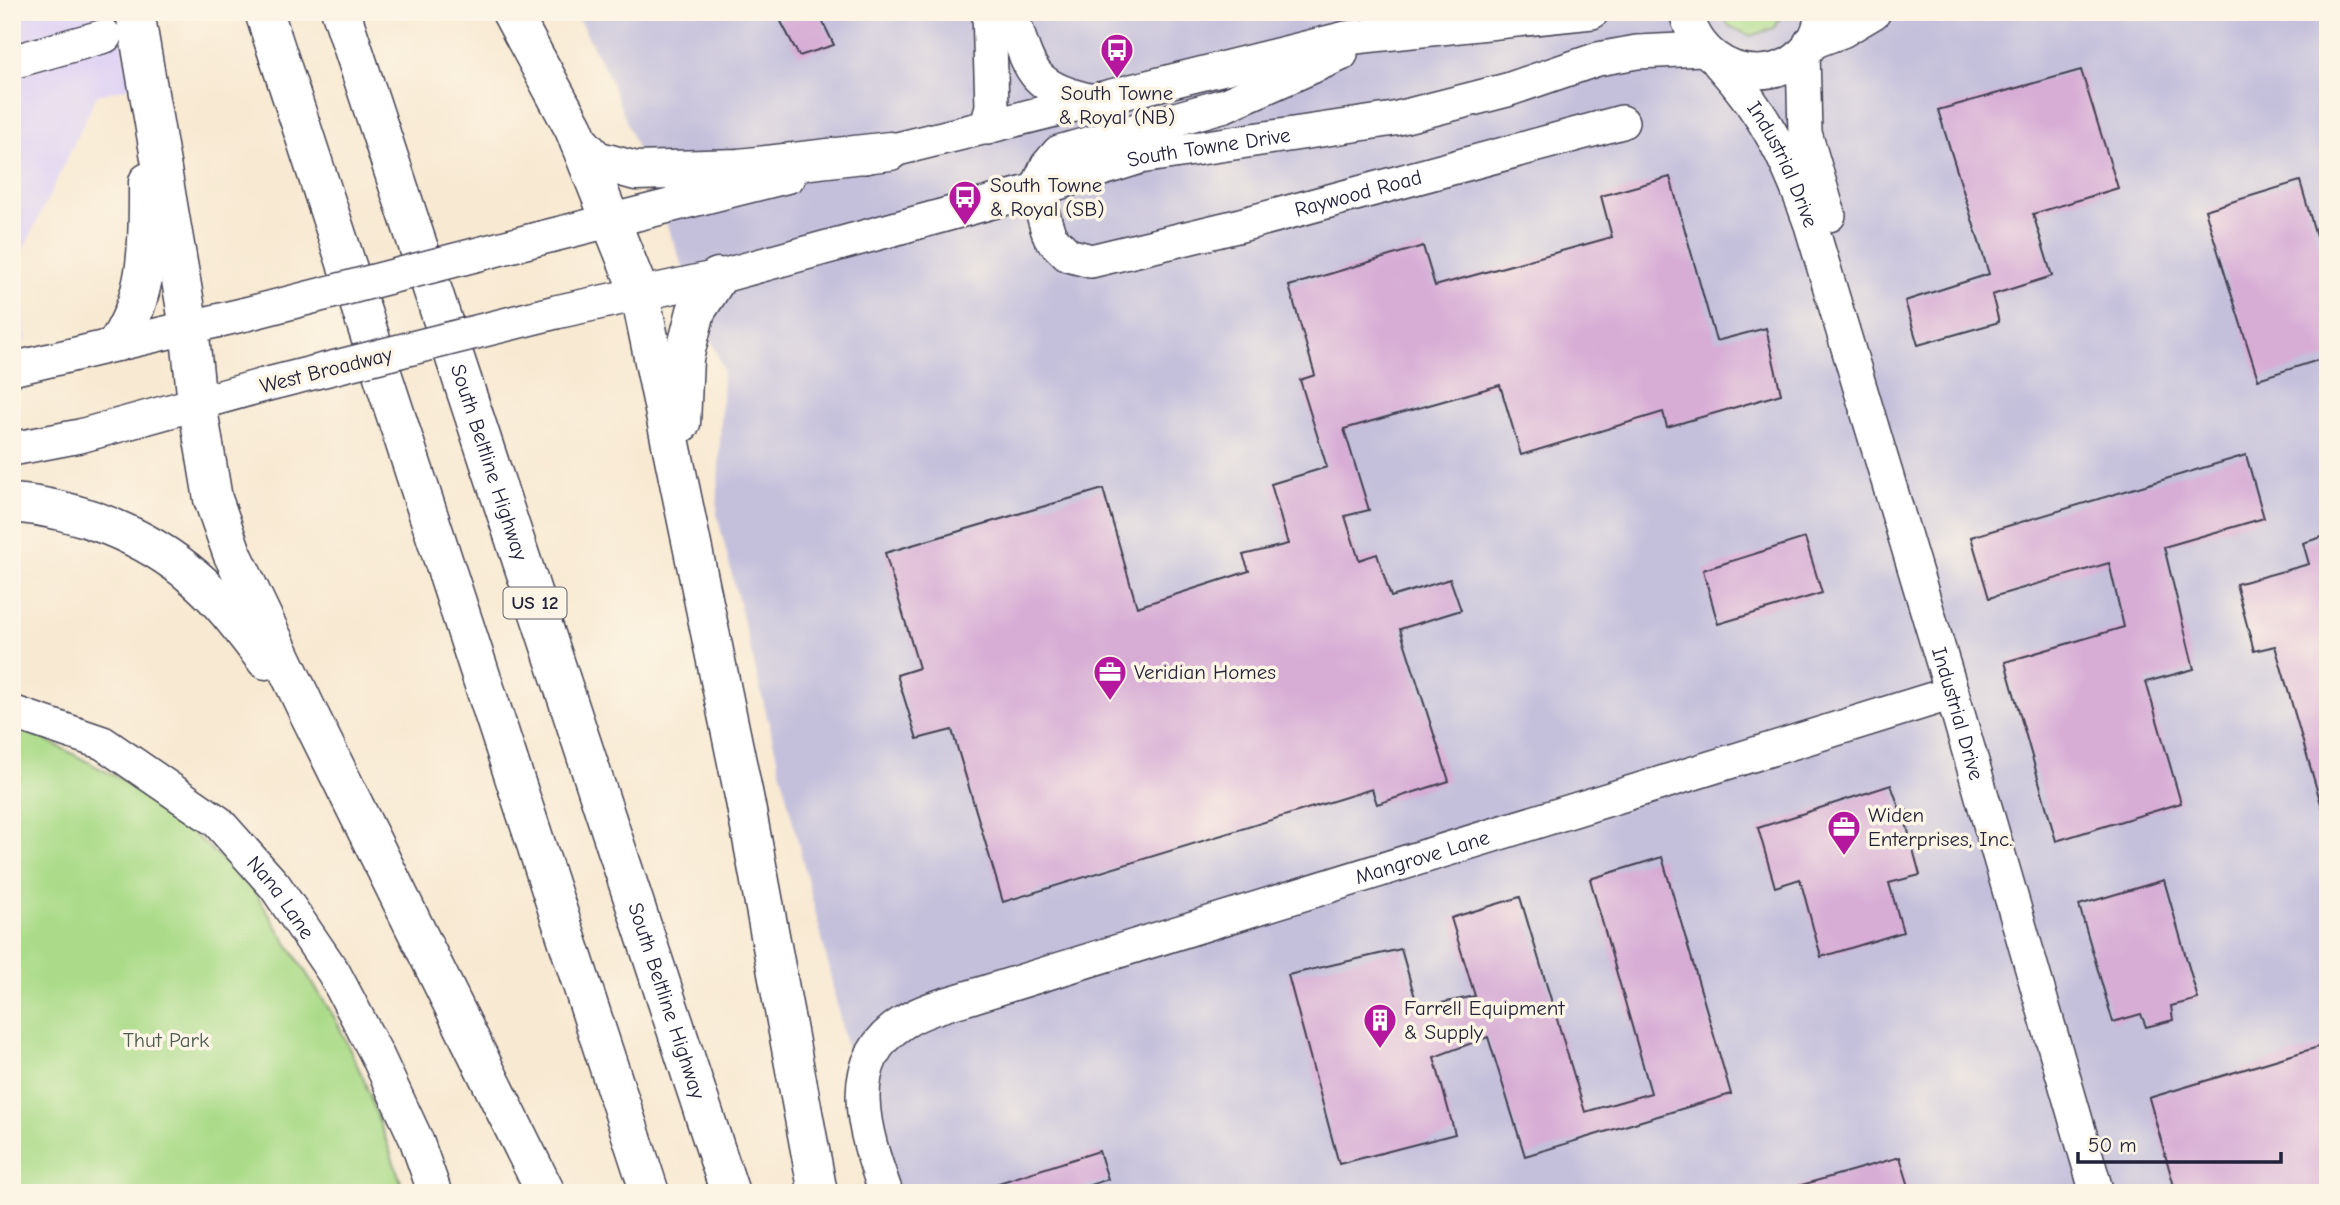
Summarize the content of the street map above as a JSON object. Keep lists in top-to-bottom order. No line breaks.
{"streets":{"highway":["South Beltline Highway","US 12"],"street":["South Towne Drive","Industrial Drive","Raywood Road","West Broadway","Mangrove Lane","Nana Lane"]},"crossings":[["South Towne Drive","Industrial Drive"],["South Towne Drive","Raywood Road"],["South Towne Drive","West Broadway"],["Industrial Drive","Mangrove Lane"]],"parks":["Thut Park"],"places":{"bus stop":["South Towne & Royal (NB)","South Towne & Royal (SB)"],"office":["Veridian Homes","Widen Enterprises, Inc."],"building":["Farrell Equipment & Supply"]},"scale_bar":"50 m"}
